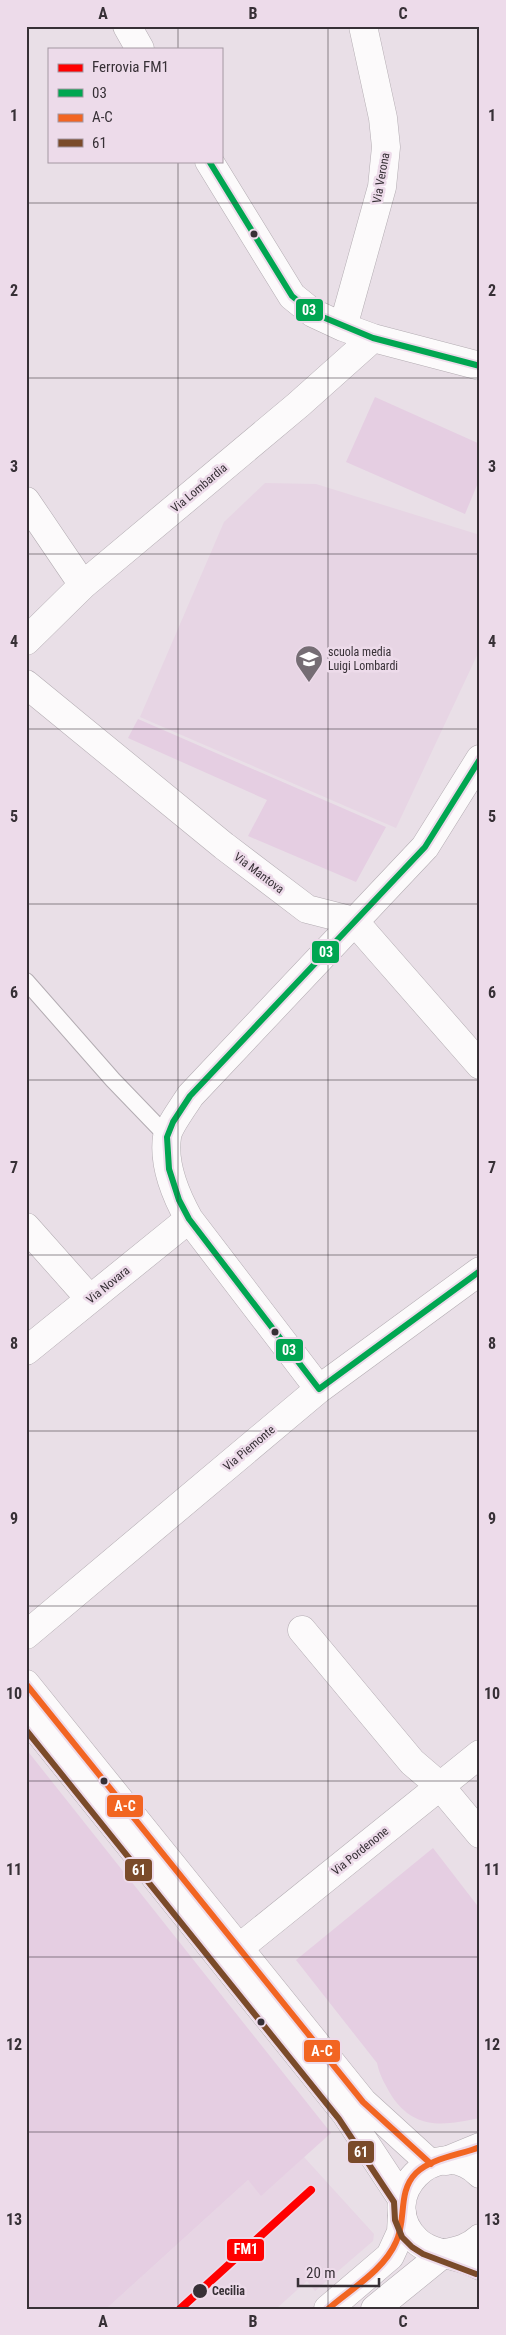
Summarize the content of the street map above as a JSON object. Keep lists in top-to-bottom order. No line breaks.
{"streets":{"street":["Via Verona","Via Lombardia","Via Mantova","Via Novara","Via Piemonte","Via Pordenone"]},"places":{"school or university":["scuola media Luigi Lombardi"],"other":["Cecilia"]},"lines":["transit line 03","transit line A-C","transit line 61","rail line FM1"],"legend":["Ferrovia FM1","03","A-C","61"],"scale_bar":"20 m","grid":{"columns":["A","B","C"],"rows":["1","2","3","4","5","6","7","8","9","10","11","12","13"]}}
